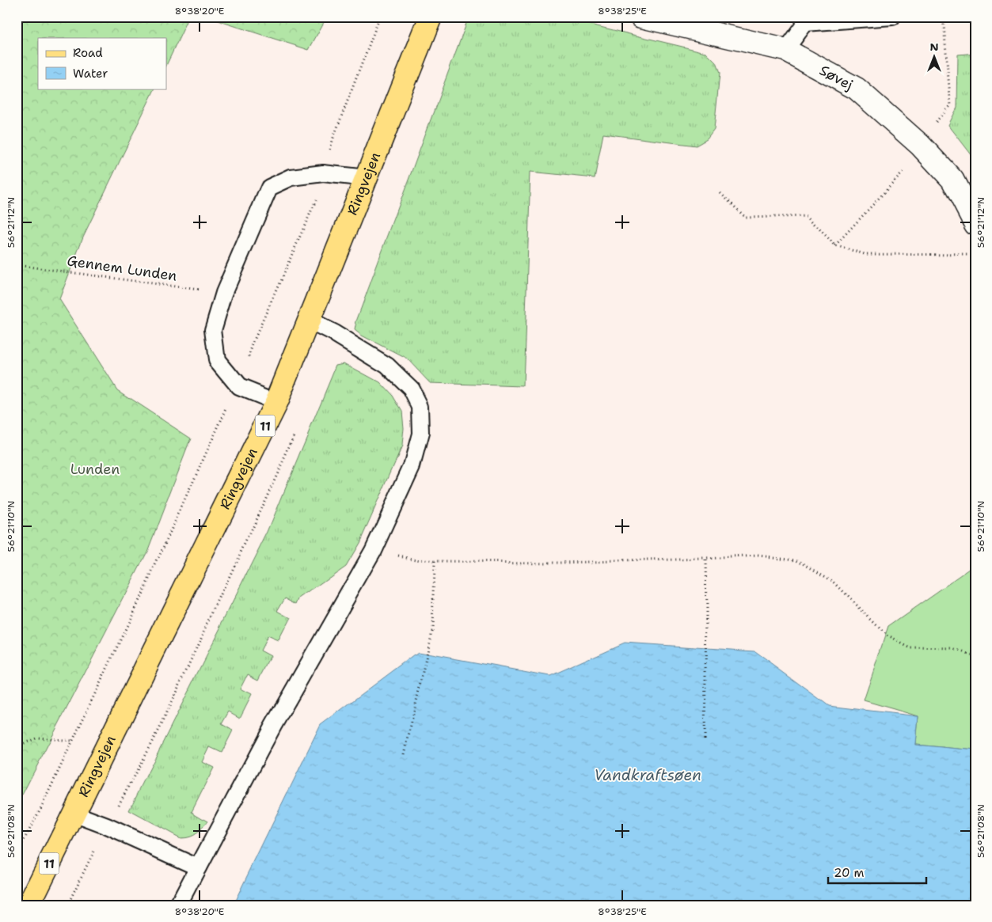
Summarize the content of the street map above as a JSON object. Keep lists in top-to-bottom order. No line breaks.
{"streets":{"main road":["Ringvejen","11"],"street":["Søvej"],"path":["Gennem Lunden"]},"water":["Vandkraftsøen"],"parks":["Lunden"],"legend":["Road","Water"],"scale_bar":"20 m","north":"top","coordinates":["8°38'20\"E","8°38'25\"E","56°21'12\"N","56°21'10\"N","56°21'08\"N"]}
